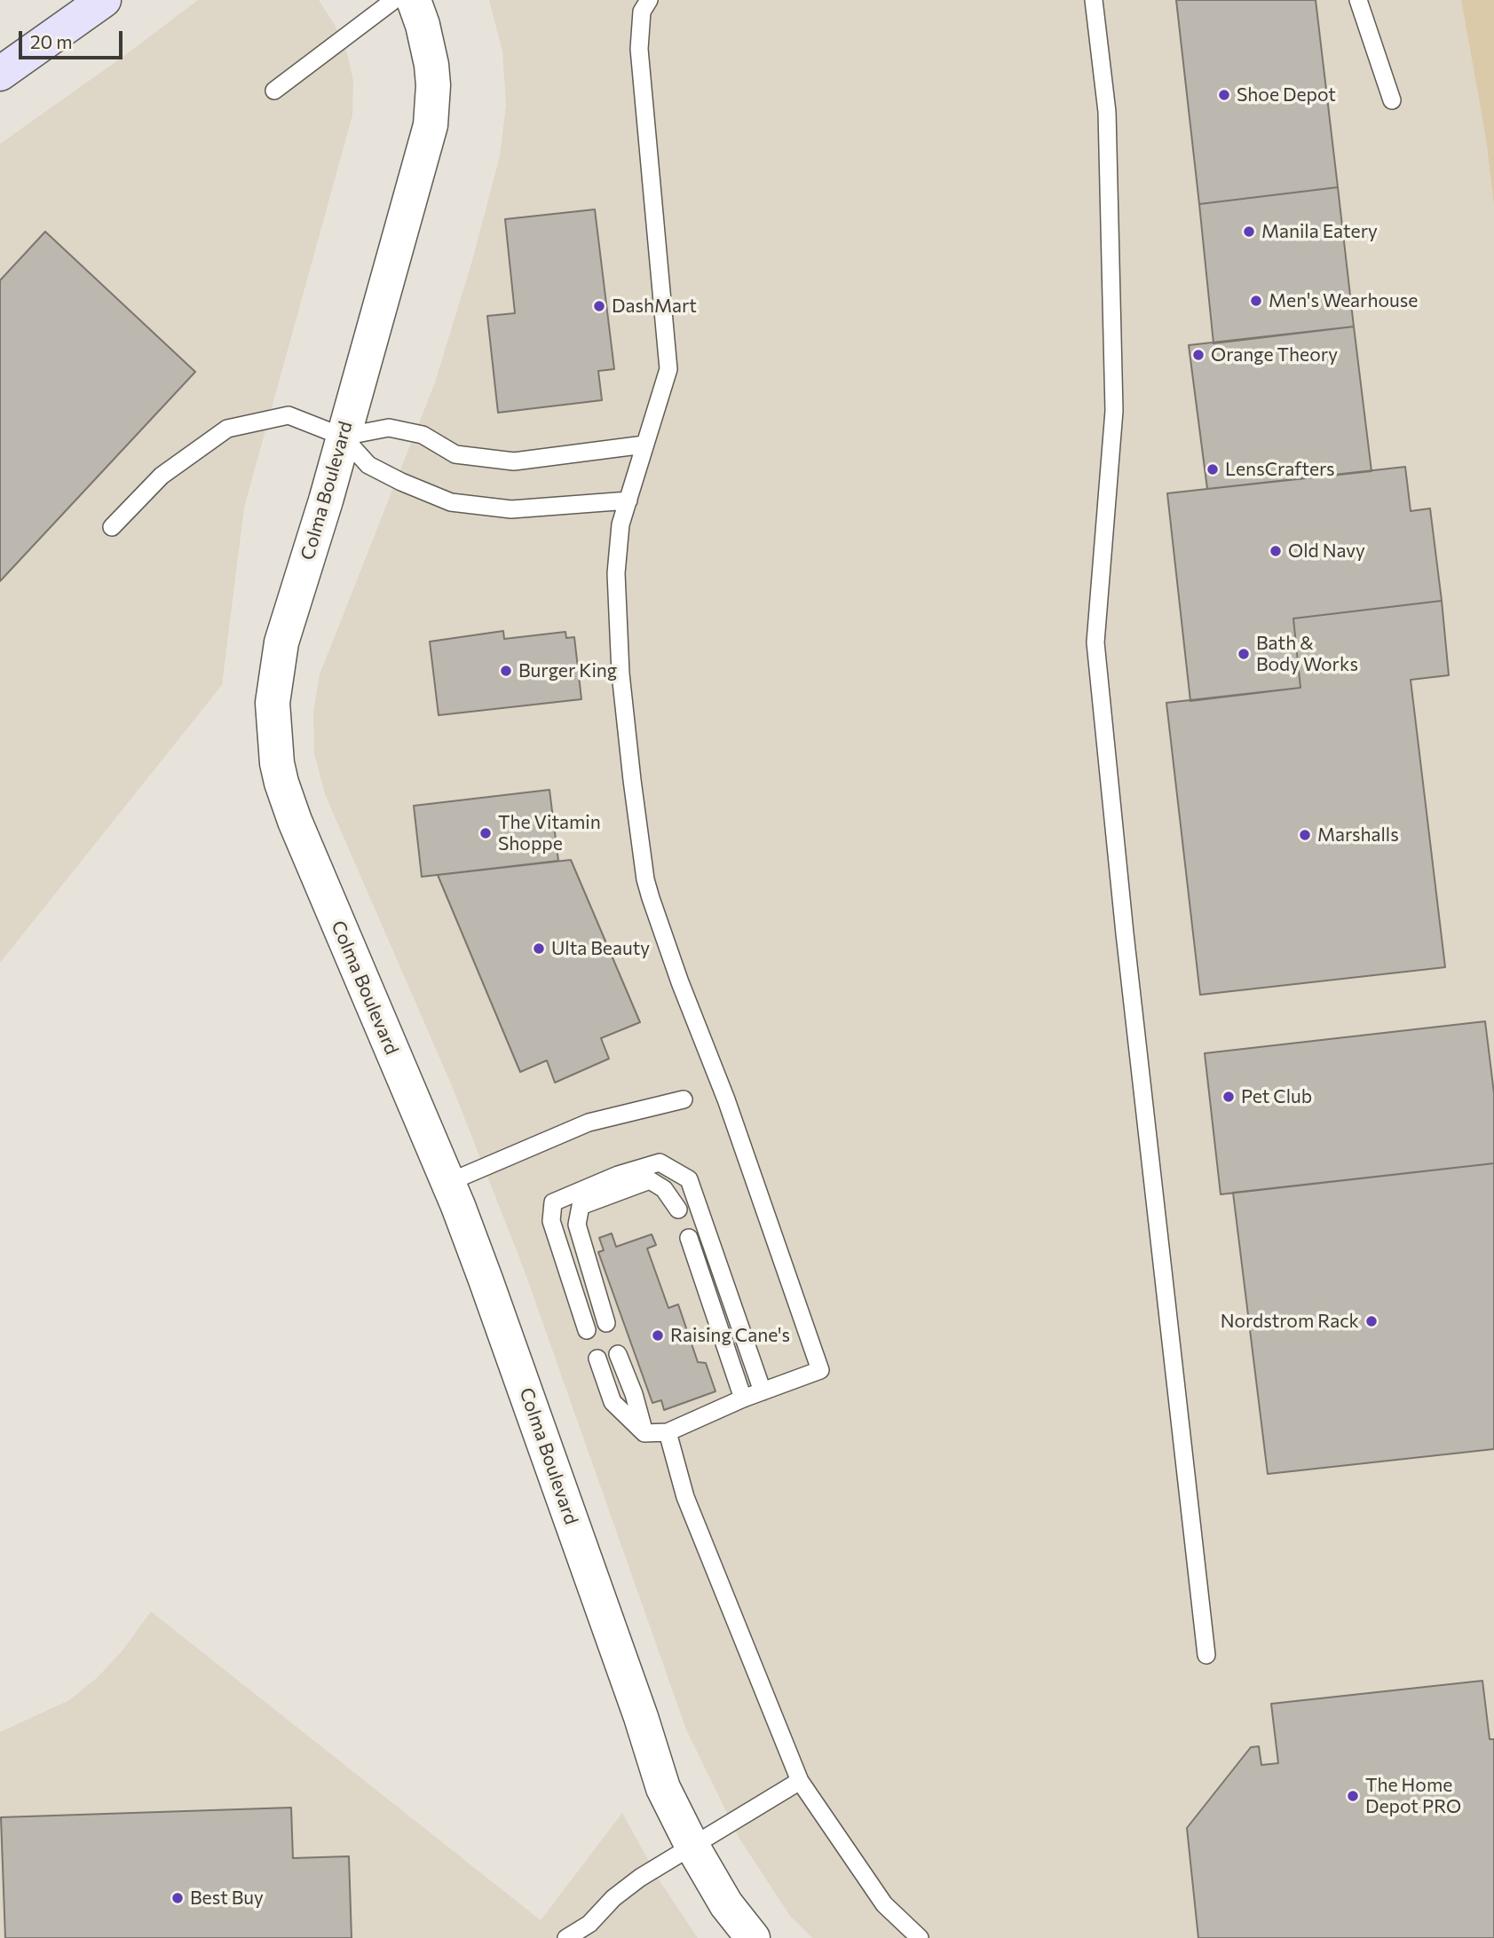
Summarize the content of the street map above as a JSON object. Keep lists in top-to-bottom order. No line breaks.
{"streets":{"street":["Colma Boulevard"]},"places":["Shoe Depot","Manila Eatery","Men's Wearhouse","DashMart","Orange Theory","LensCrafters","Old Navy","Bath & Body Works","Burger King","The Vitamin Shoppe","Marshalls","Ulta Beauty","Pet Club","Nordstrom Rack","Raising Cane's","The Home Depot PRO","Best Buy"],"scale_bar":"20 m"}
